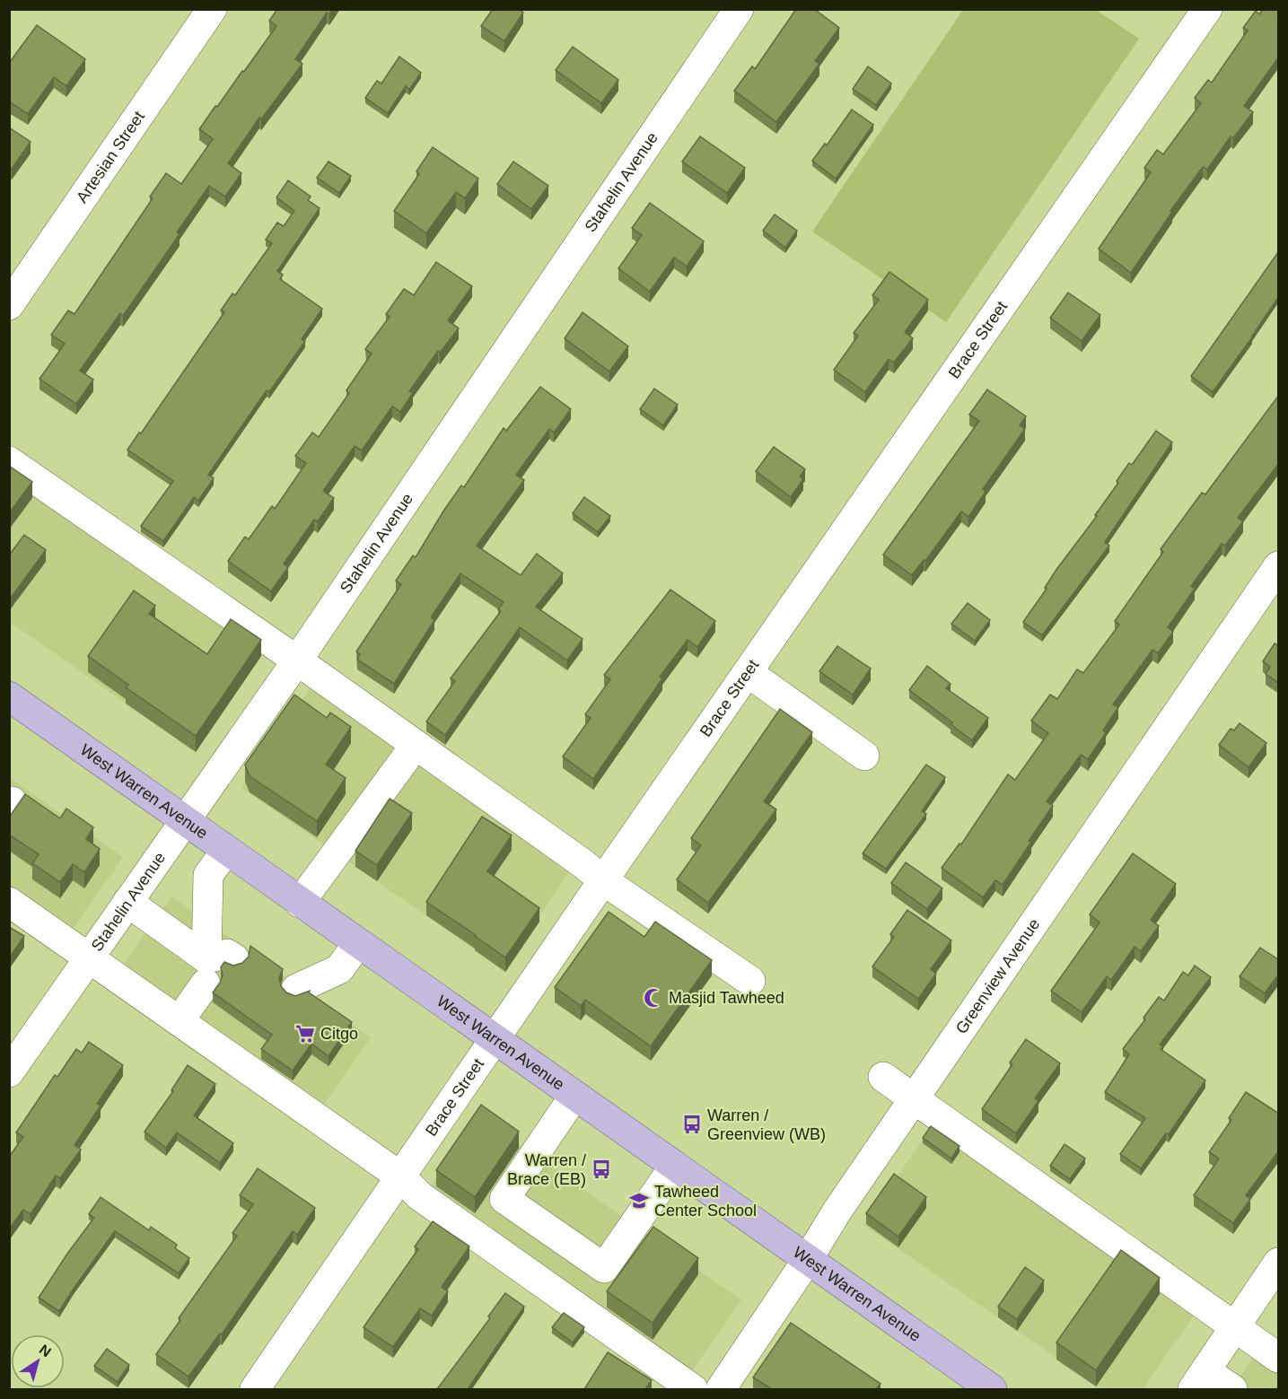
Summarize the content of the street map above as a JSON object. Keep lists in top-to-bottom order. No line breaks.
{"streets":{"main road":["West Warren Avenue"],"street":["Artesian Street","Stahelin Avenue","Brace Street","Greenview Avenue"]},"crossings":[["Stahelin Avenue","West Warren Avenue"],["Brace Street","West Warren Avenue"],["West Warren Avenue","Greenview Avenue"]],"places":{"mosque":["Masjid Tawheed"],"supermarket":["Citgo"],"bus stop":["Warren / Greenview (WB)","Warren / Brace (EB)"],"school or university":["Tawheed Center School"]},"north":"top right"}
